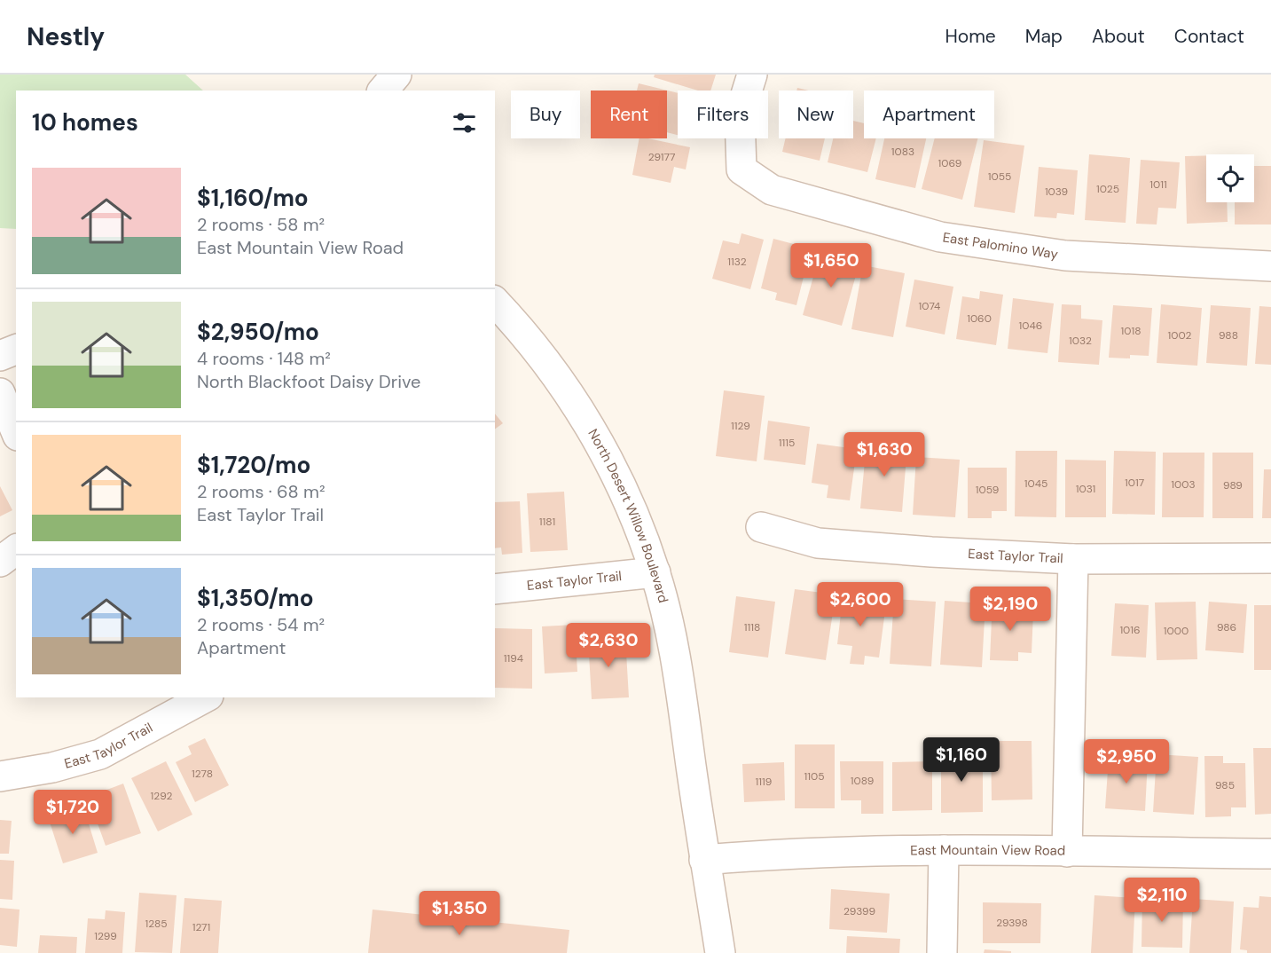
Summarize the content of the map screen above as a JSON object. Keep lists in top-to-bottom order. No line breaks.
{"streets":{"street":["East Palomino Way","North Desert Willow Boulevard","East Taylor Trail","East Mountain View Road"]},"crossings":[["North Desert Willow Boulevard","East Taylor Trail"],["North Desert Willow Boulevard","East Mountain View Road"]],"house_numbers":["1083","29177","1069","1055","1011","1025","1039","1132","1074","1060","1046","1018","1002","988","1032","1129","1115","1017","1045","1003","989","1031","1059","1181","1118","986","1016","1000","1194","1278","1105","1089","1119","985","1292","29399","29398","1285","1271","1299"],"page":{"header":"Nestly","nav":["Home","Map","About","Contact"],"chip":["Buy","Rent","Filters","New","Apartment"],"heading":"10 homes","list":[{"name":"$1,160/mo","note":"2 rooms · 58 m² · East Mountain View Road"},{"name":"$2,950/mo","note":"4 rooms · 148 m² · North Blackfoot Daisy Drive"},{"name":"$1,720/mo","note":"2 rooms · 68 m² · East Taylor Trail"},{"name":"$1,350/mo","note":"2 rooms · 54 m² · Apartment"}],"price":["$1,650","$1,630","$2,600","$2,190","$2,630","$1,160","$2,950","$1,720","$2,110","$1,350"]}}
